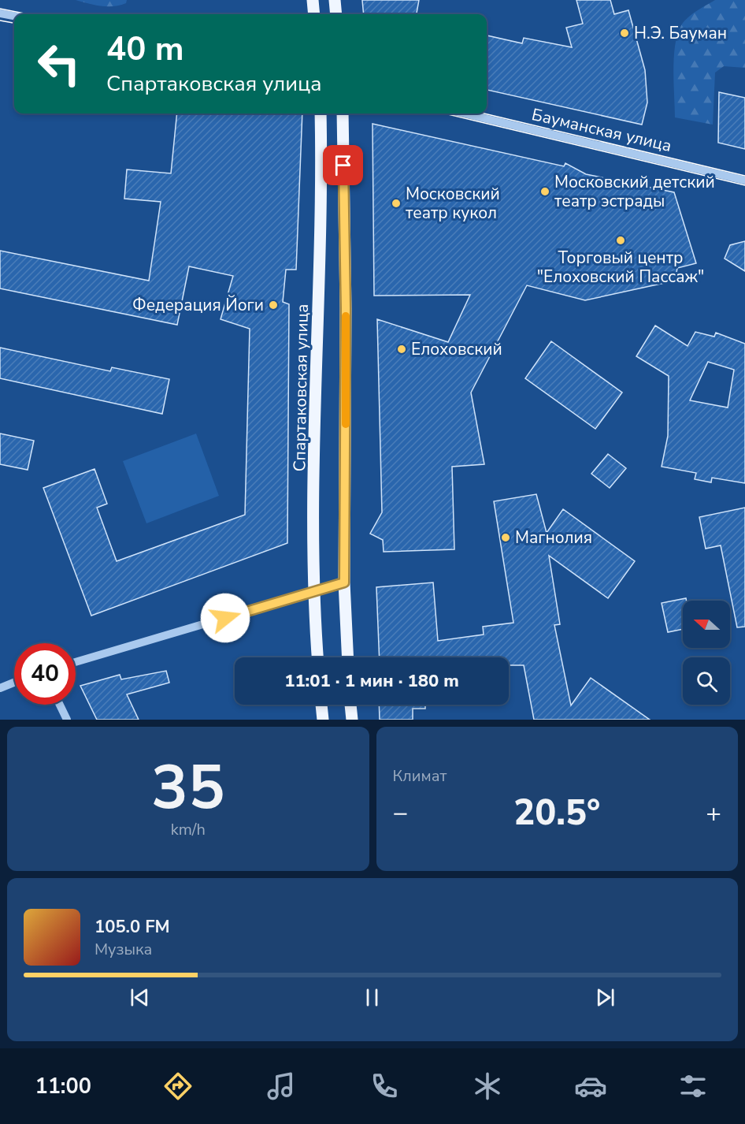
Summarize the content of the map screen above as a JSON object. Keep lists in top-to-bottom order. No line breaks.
{"streets":{"main road":["Спартаковская улица"],"street":["Бауманская улица"]},"places":["Н.Э. Бауман","Московский детский театр эстрады","Московский театр кукол","Торговый центр \"Елоховский Пассаж\"","Федерация Йоги","Елоховский","Магнолия"],"north":"left","page":{"turn":["40 m","Спартаковская улица"],"limit":"40","trip":"11:01 · 1 мин · 180 m","tile":[["35","km/h"],"Климат"],"heat":["−","20.5°","+"],"song":["105.0 FM","Музыка"],"tabs":"11:00"}}
